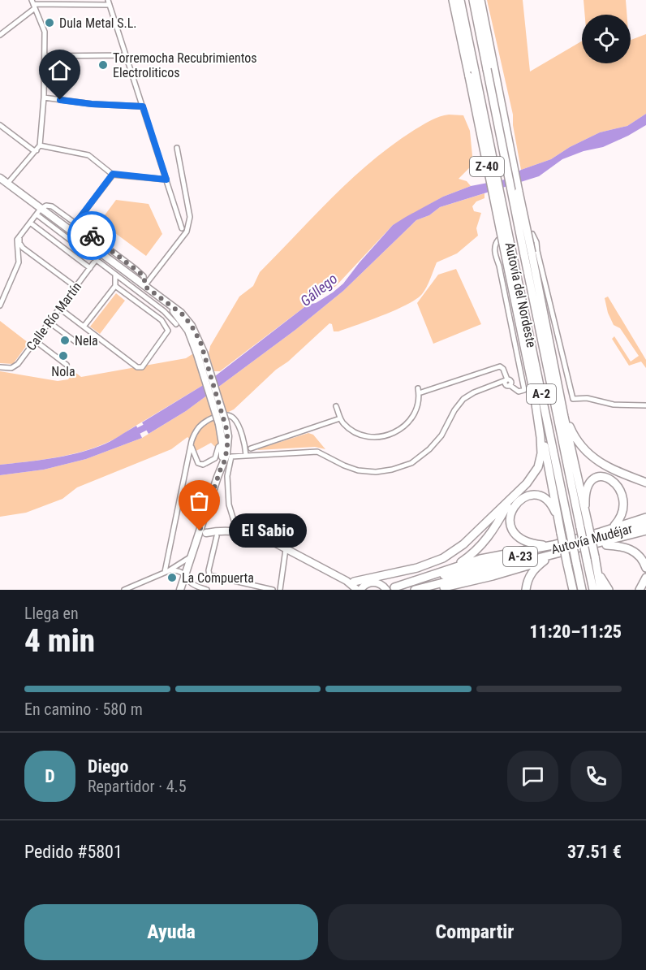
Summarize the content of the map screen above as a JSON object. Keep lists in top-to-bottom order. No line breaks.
{"streets":{"highway":["Autovía del Nordeste","A-2","Autovía Mudéjar","A-23"],"street":["Calle Río Martín"]},"water":["Gállego"],"places":["Dula Metal S.L.","Torremocha Recubrimientos Electroliticos","Nela","Nola","El Sabio","La Compuerta"],"page":{"bubble":"El Sabio","heading":["4 min","Llega en","11:20–11:25"],"panel":["Diego","Repartidor · 4.5","Pedido #5801","37.51 €"],"bar":"En camino · 580 m","round":"D","buttons":["Ayuda","Compartir"]}}
